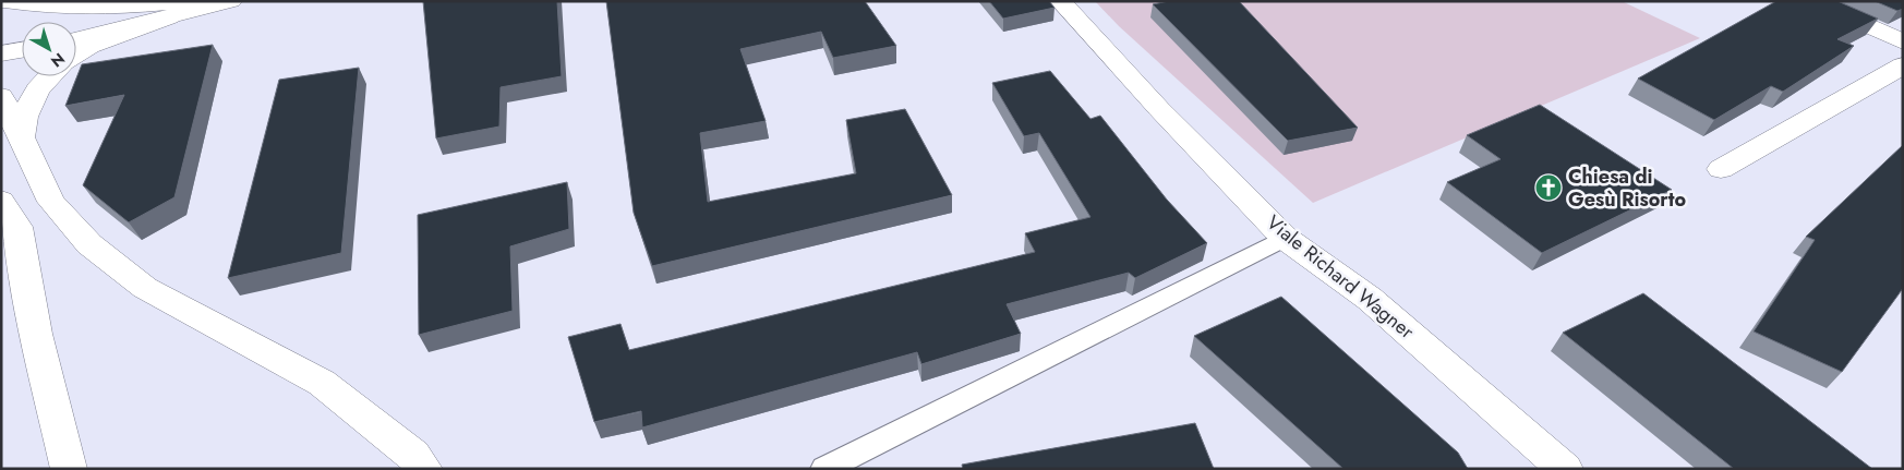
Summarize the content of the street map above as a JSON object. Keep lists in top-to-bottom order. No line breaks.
{"streets":{"main road":["Viale Richard Wagner"]},"places":{"church":["Chiesa di Gesù Risorto"]},"north":"bottom right"}
